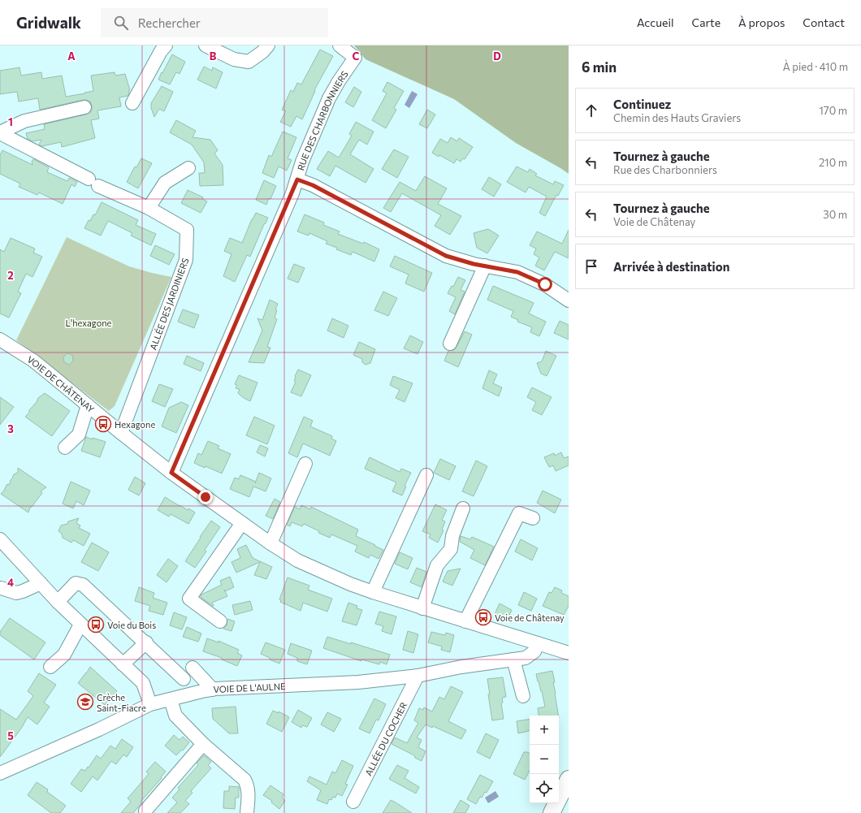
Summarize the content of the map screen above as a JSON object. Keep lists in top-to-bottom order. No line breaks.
{"streets":{"street":["RUE DES CHARBONNIERS","ALLÉE DES JARDINIERS","VOIE DE CHÂTENAY","VOIE DE L'AULNE","ALLÉE DU COCHER"]},"crossings":[["RUE DES CHARBONNIERS","VOIE DE CHÂTENAY"],["ALLÉE DES JARDINIERS","VOIE DE CHÂTENAY"],["VOIE DE CHÂTENAY","VOIE DE L'AULNE"],["VOIE DE L'AULNE","ALLÉE DU COCHER"]],"parks":["L'hexagone"],"places":{"bus stop":["Hexagone","Voie de Châtenay","Voie du Bois"],"school or university":["Crèche Saint-Fiacre"]},"page":{"header":"Gridwalk","search":"Rechercher","nav":["Accueil","Carte","À propos","Contact"],"heading":["6 min","À pied · 410 m"],"list":[["Continuez","Chemin des Hauts Graviers","170 m"],["Tournez à gauche","Rue des Charbonniers","210 m"],["Tournez à gauche","Voie de Châtenay","30 m"],"Arrivée à destination"],"map_buttons":["+","−"]},"grid":{"columns":["A","B","C","D"],"rows":["1","2","3","4","5"]}}
